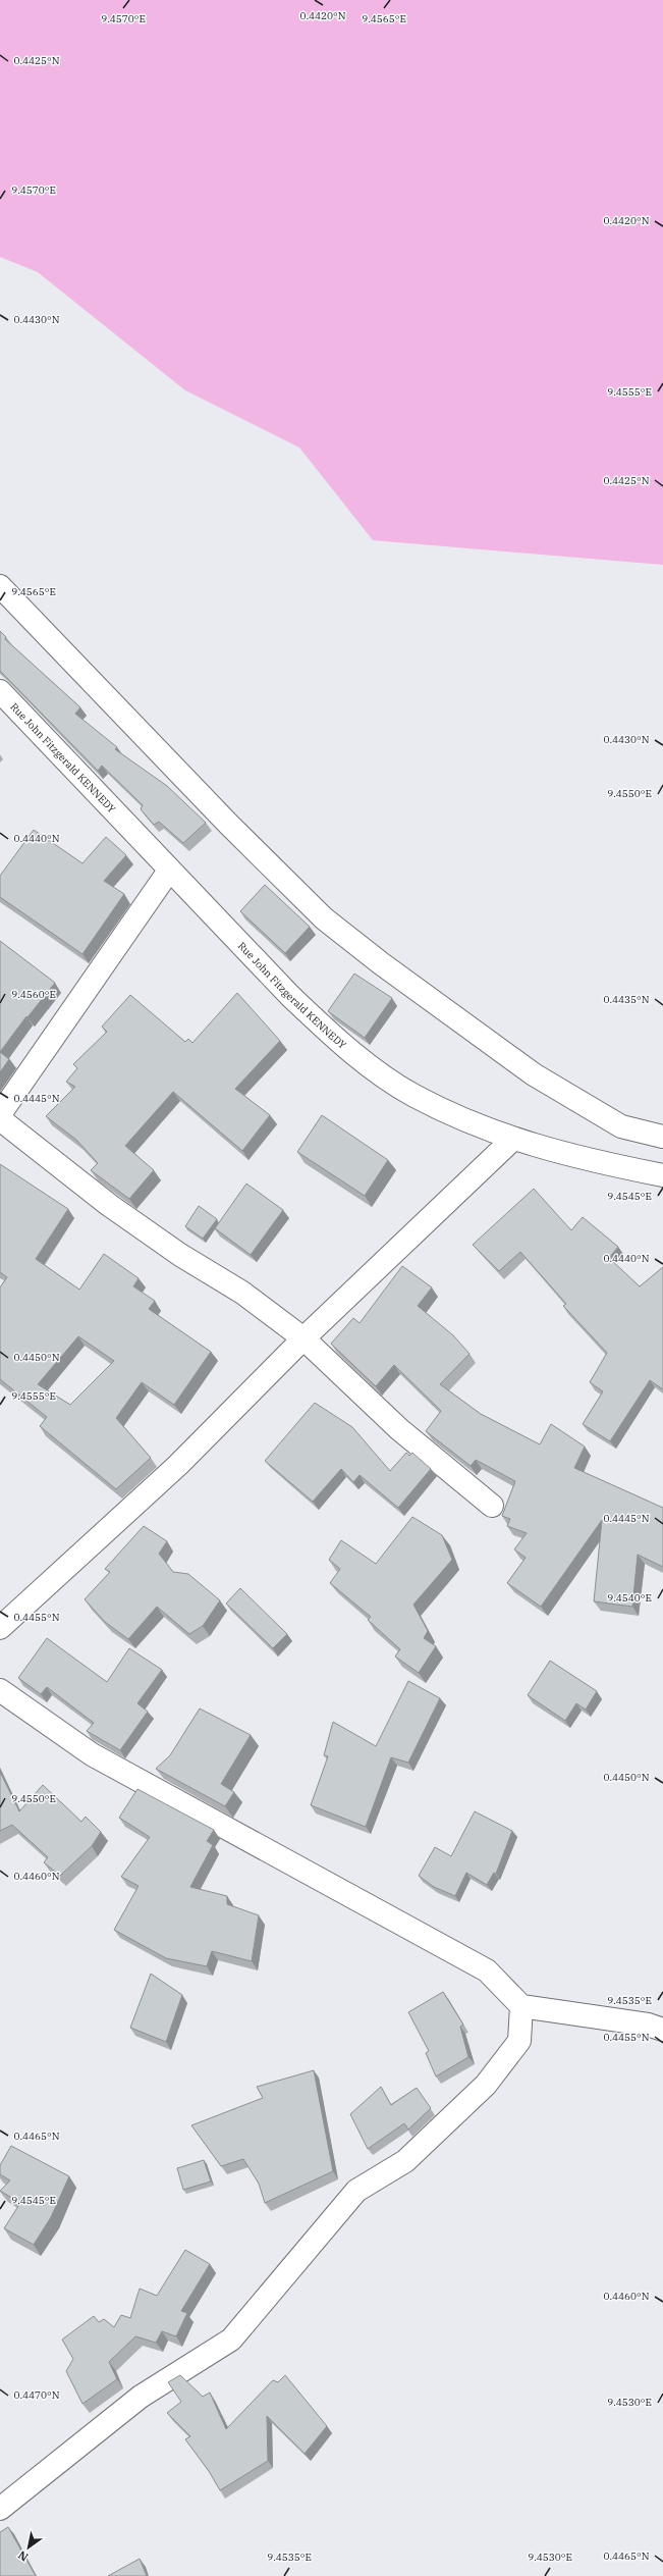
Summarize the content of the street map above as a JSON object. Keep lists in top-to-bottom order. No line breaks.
{"streets":{"street":["Rue John Fitzgerald KENNEDY"]},"north":"bottom left","coordinates":["0.4420°N","9.4570°E","9.4565°E","0.4425°N","0.4430°N","9.4555°E","9.4550°E","0.4440°N","9.4560°E","0.4435°N","0.4445°N","9.4545°E","0.4450°N","9.4540°E","0.4455°N","0.4460°N","9.4535°E","0.4465°N","0.4470°N","9.4530°E"]}
